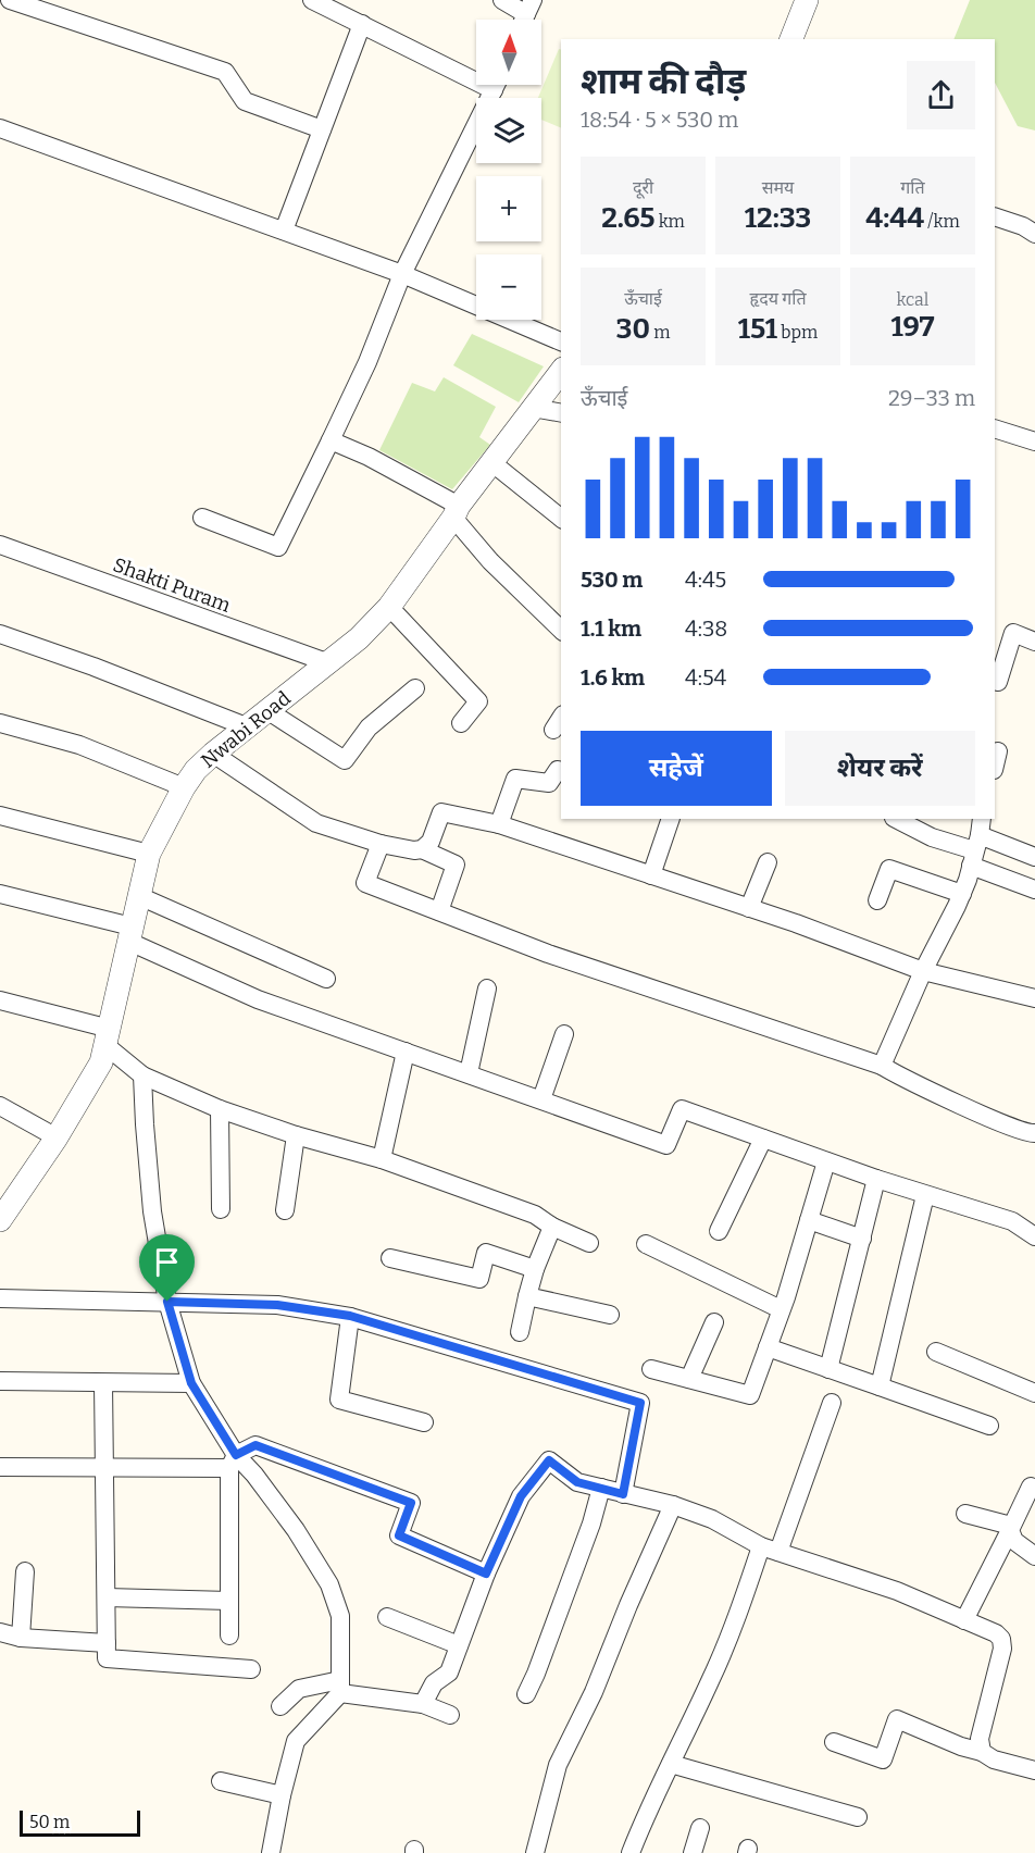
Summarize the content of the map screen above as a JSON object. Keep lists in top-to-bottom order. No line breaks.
{"streets":{"street":["Shakti Puram","Nwabi Road"]},"crossings":[["Shakti Puram","Nwabi Road"]],"scale_bar":"50 m","north":"top","page":{"map_buttons":["+","−"],"heading":["शाम की दौड़","18:54 · 5 × 530 m"],"stats":[["दूरी","2.65 km"],["समय","12:33"],["गति","4:44 /km"],["ऊँचाई","30 m"],["हृदय गति","151 bpm"],["kcal","197"]],"chart":["ऊँचाई","29–33 m"],"list":[{"name":"530 m","note":"4:45"},{"name":"1.1 km","note":"4:38"},{"name":"1.6 km","note":"4:54"}],"buttons":["सहेजें","शेयर करें"],"scale":"50 m"}}
